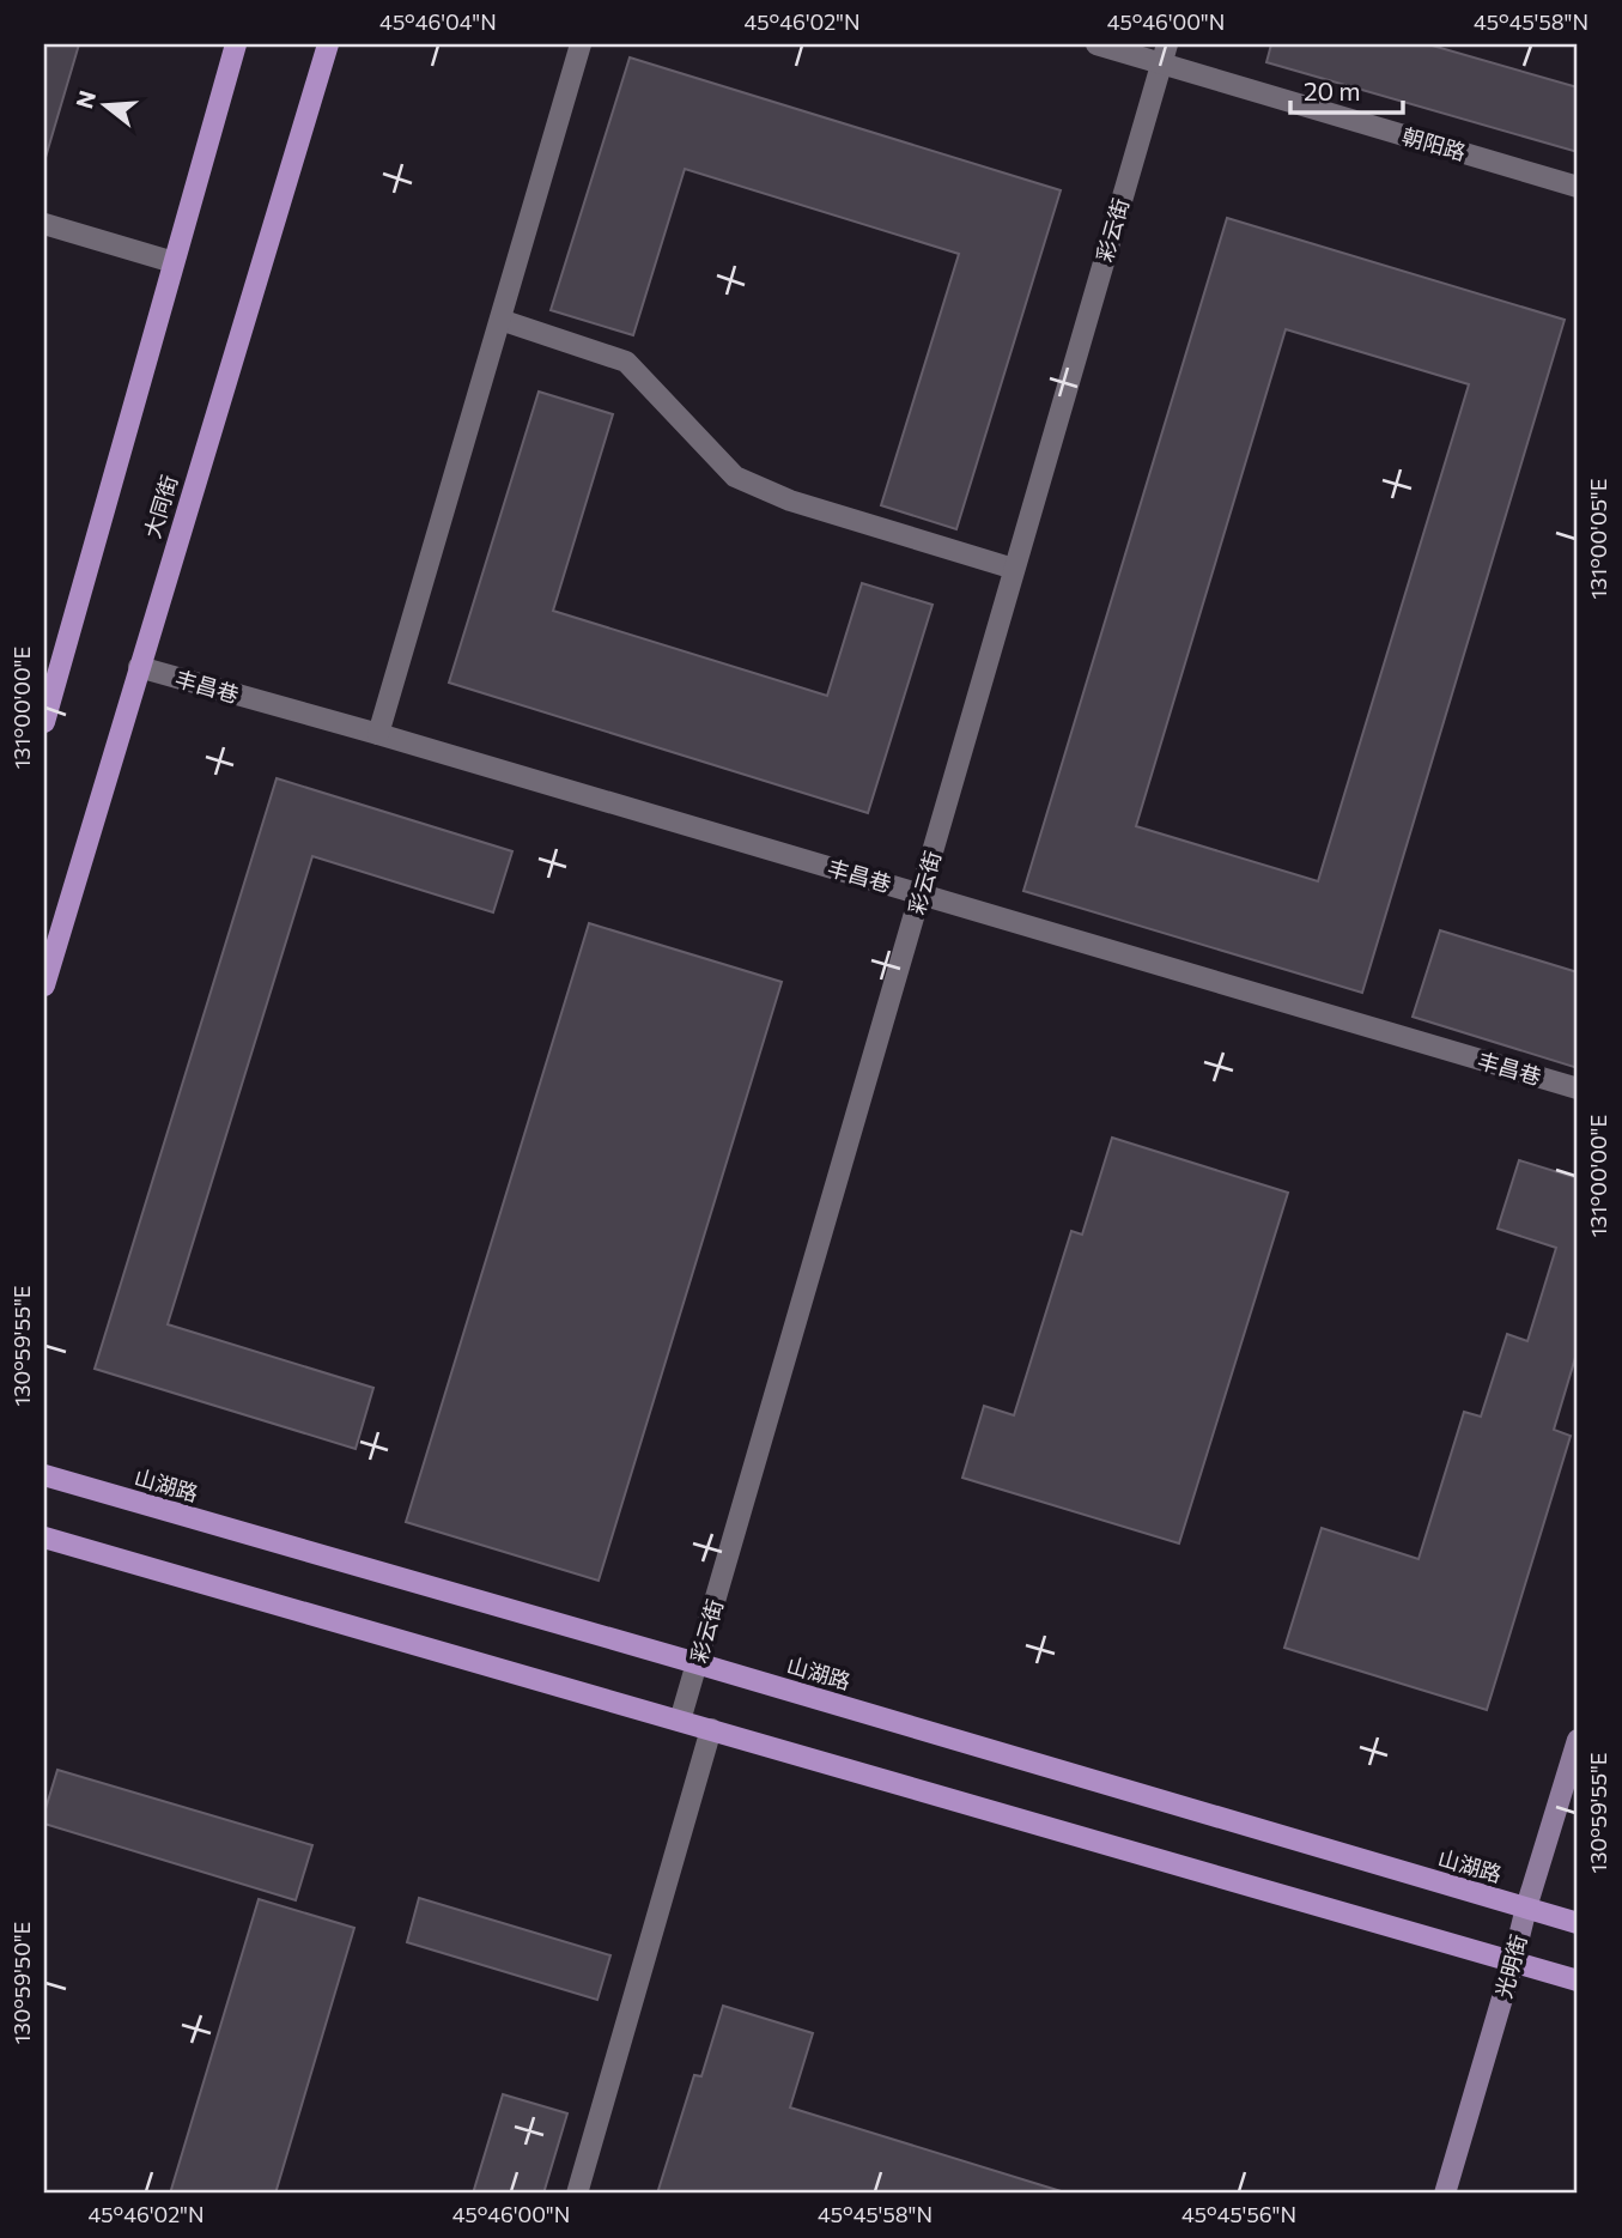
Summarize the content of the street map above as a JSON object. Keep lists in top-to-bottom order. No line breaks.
{"streets":{"main road":["大同街","山湖路","光明街"],"street":["朝阳路","彩云街","丰昌巷"]},"crossings":[["朝阳路","彩云街"],["彩云街","丰昌巷"],["彩云街","山湖路"],["大同街","丰昌巷"],["山湖路","光明街"]],"scale_bar":"20 m","north":"left","coordinates":["45°46'04\"N","45°46'02\"N","45°46'00\"N","45°45'58\"N","131°00'05\"E","131°00'00\"E","130°59'55\"E","130°59'50\"E","45°45'56\"N"]}
